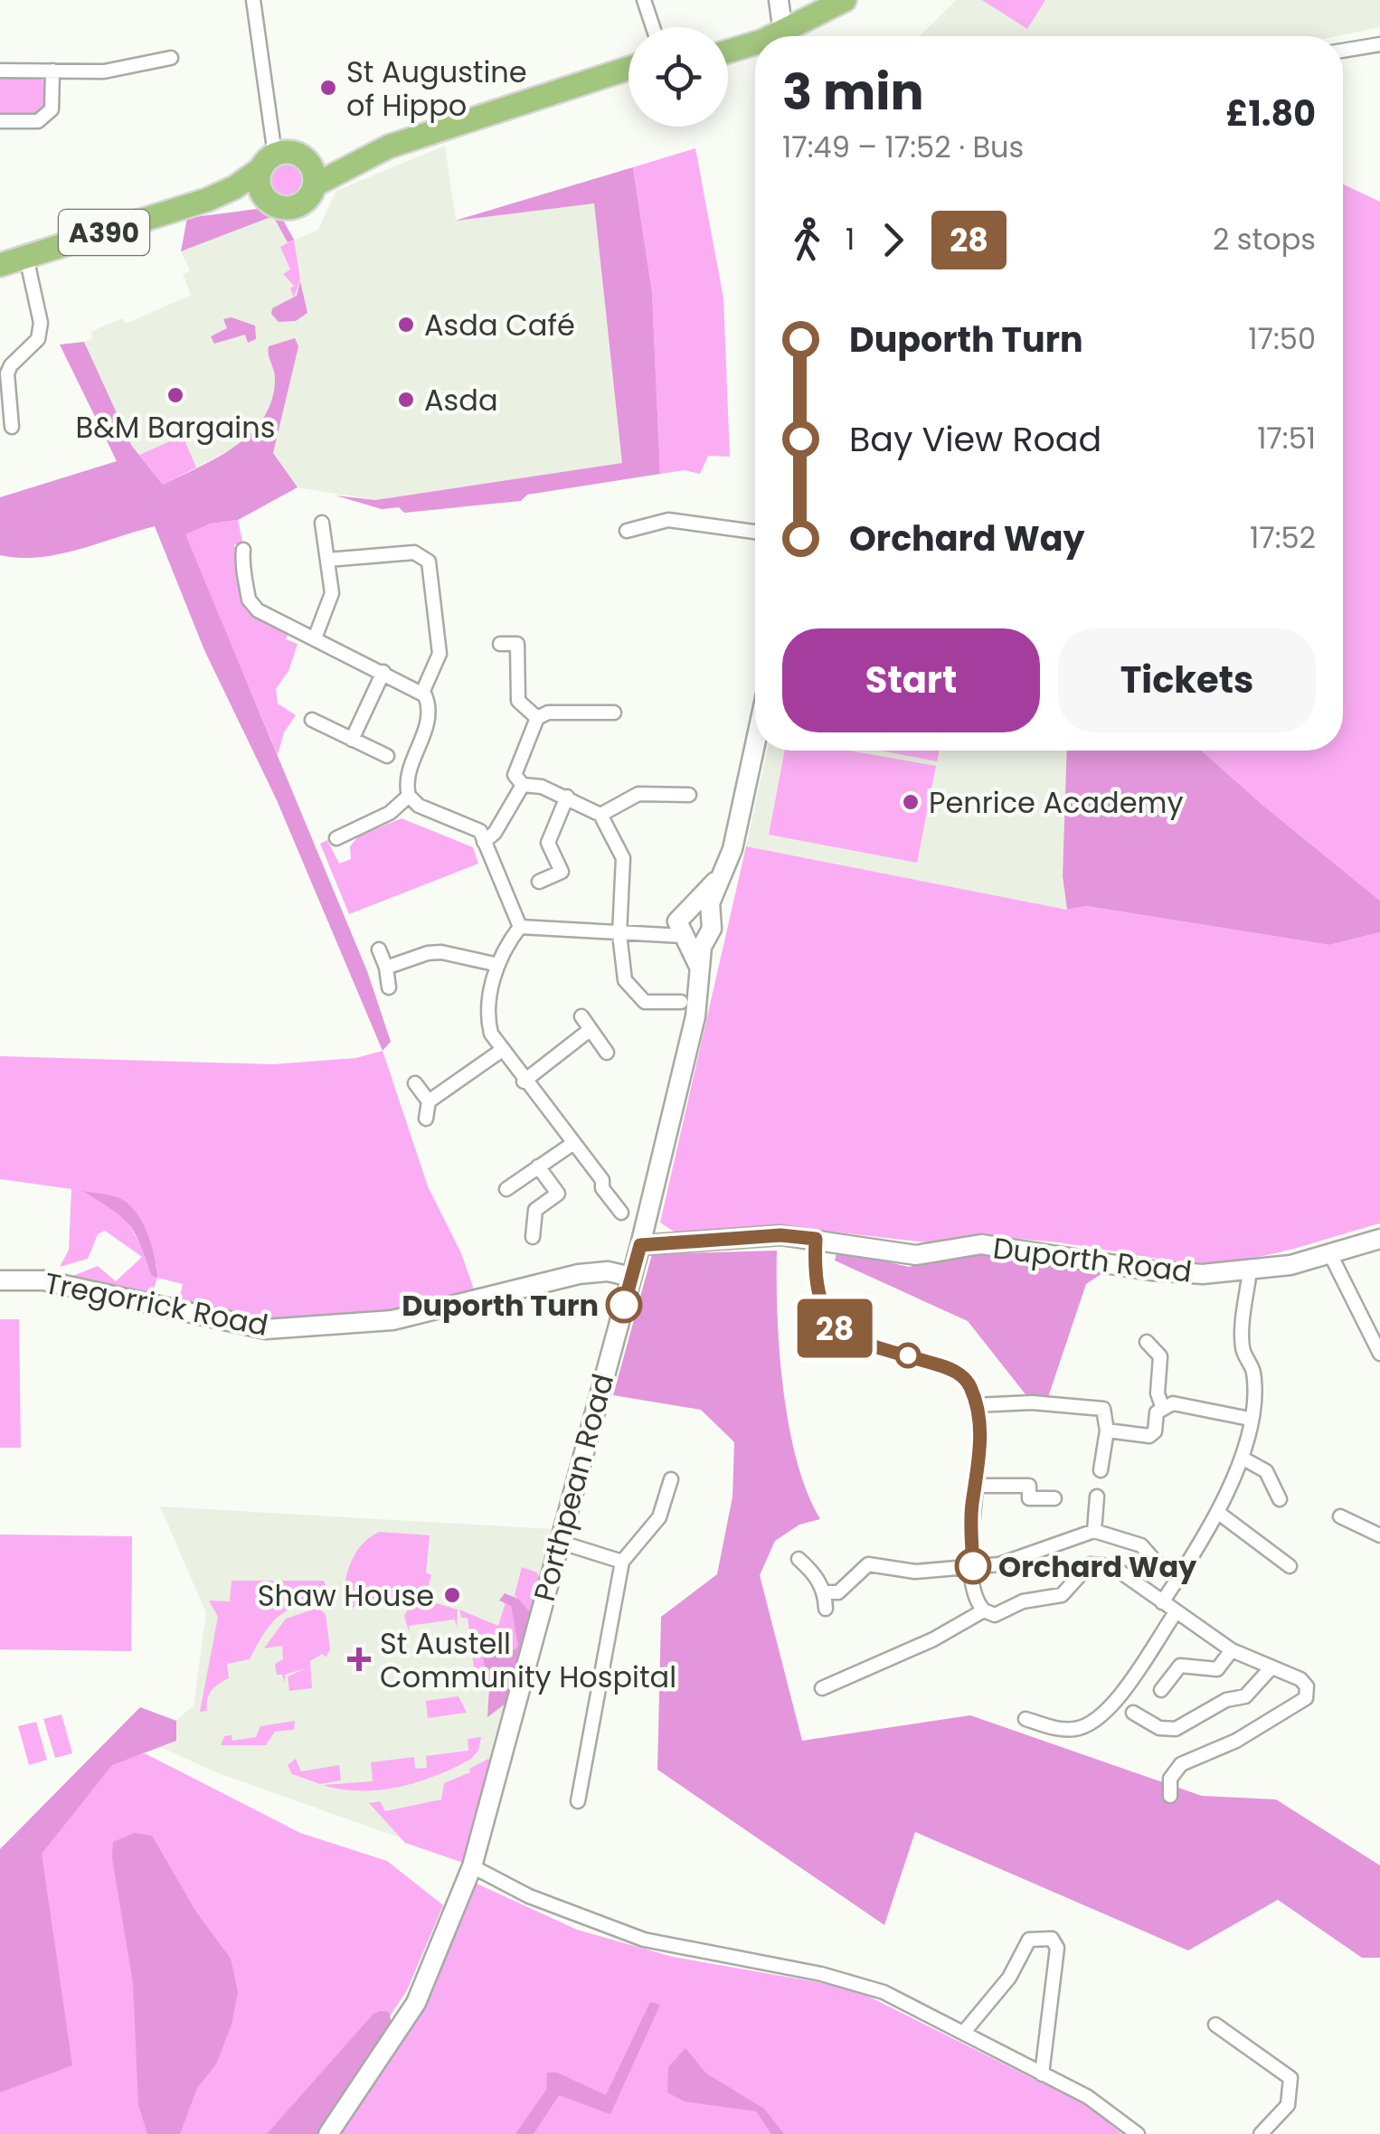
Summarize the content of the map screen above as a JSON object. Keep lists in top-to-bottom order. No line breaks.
{"streets":{"highway":["A390"],"street":["Duporth Road","Tregorrick Road","Porthpean Road"]},"crossings":[["Duporth Road","Porthpean Road"],["Tregorrick Road","Porthpean Road"]],"places":{"other":["St Augustine of Hippo","Asda Café","B&M Bargains","Asda","Penrice Academy","Duporth Turn","Orchard Way","Shaw House"],"health":["St Austell Community Hospital"]},"lines":["bus line 28"],"page":{"on_map":"28","heading":["3 min","17:49 – 17:52 · Bus","£1.80"],"legs":["1","28","2 stops"],"list":[{"name":"Duporth Turn","value":"17:50"},{"name":"Bay View Road","value":"17:51"},{"name":"Orchard Way","value":"17:52"}],"buttons":["Start","Tickets"]}}
